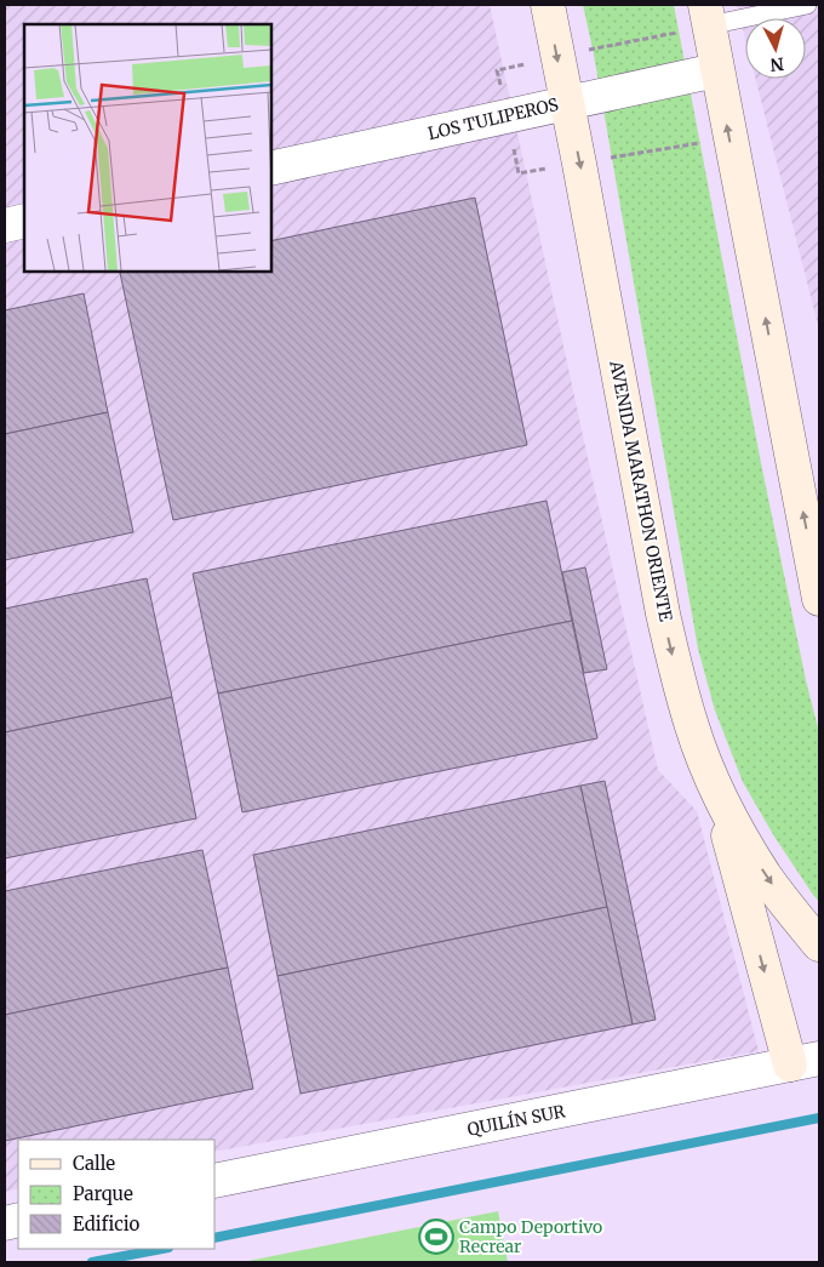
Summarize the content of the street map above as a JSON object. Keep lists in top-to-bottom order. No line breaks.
{"streets":{"main road":["AVENIDA MARATHON ORIENTE"],"street":["LOS TULIPEROS","QUILÍN SUR"]},"crossings":[["LOS TULIPEROS","AVENIDA MARATHON ORIENTE"]],"places":{"sports":["Campo Deportivo Recrear"]},"legend":["Calle","Parque","Edificio"],"north":"bottom"}
